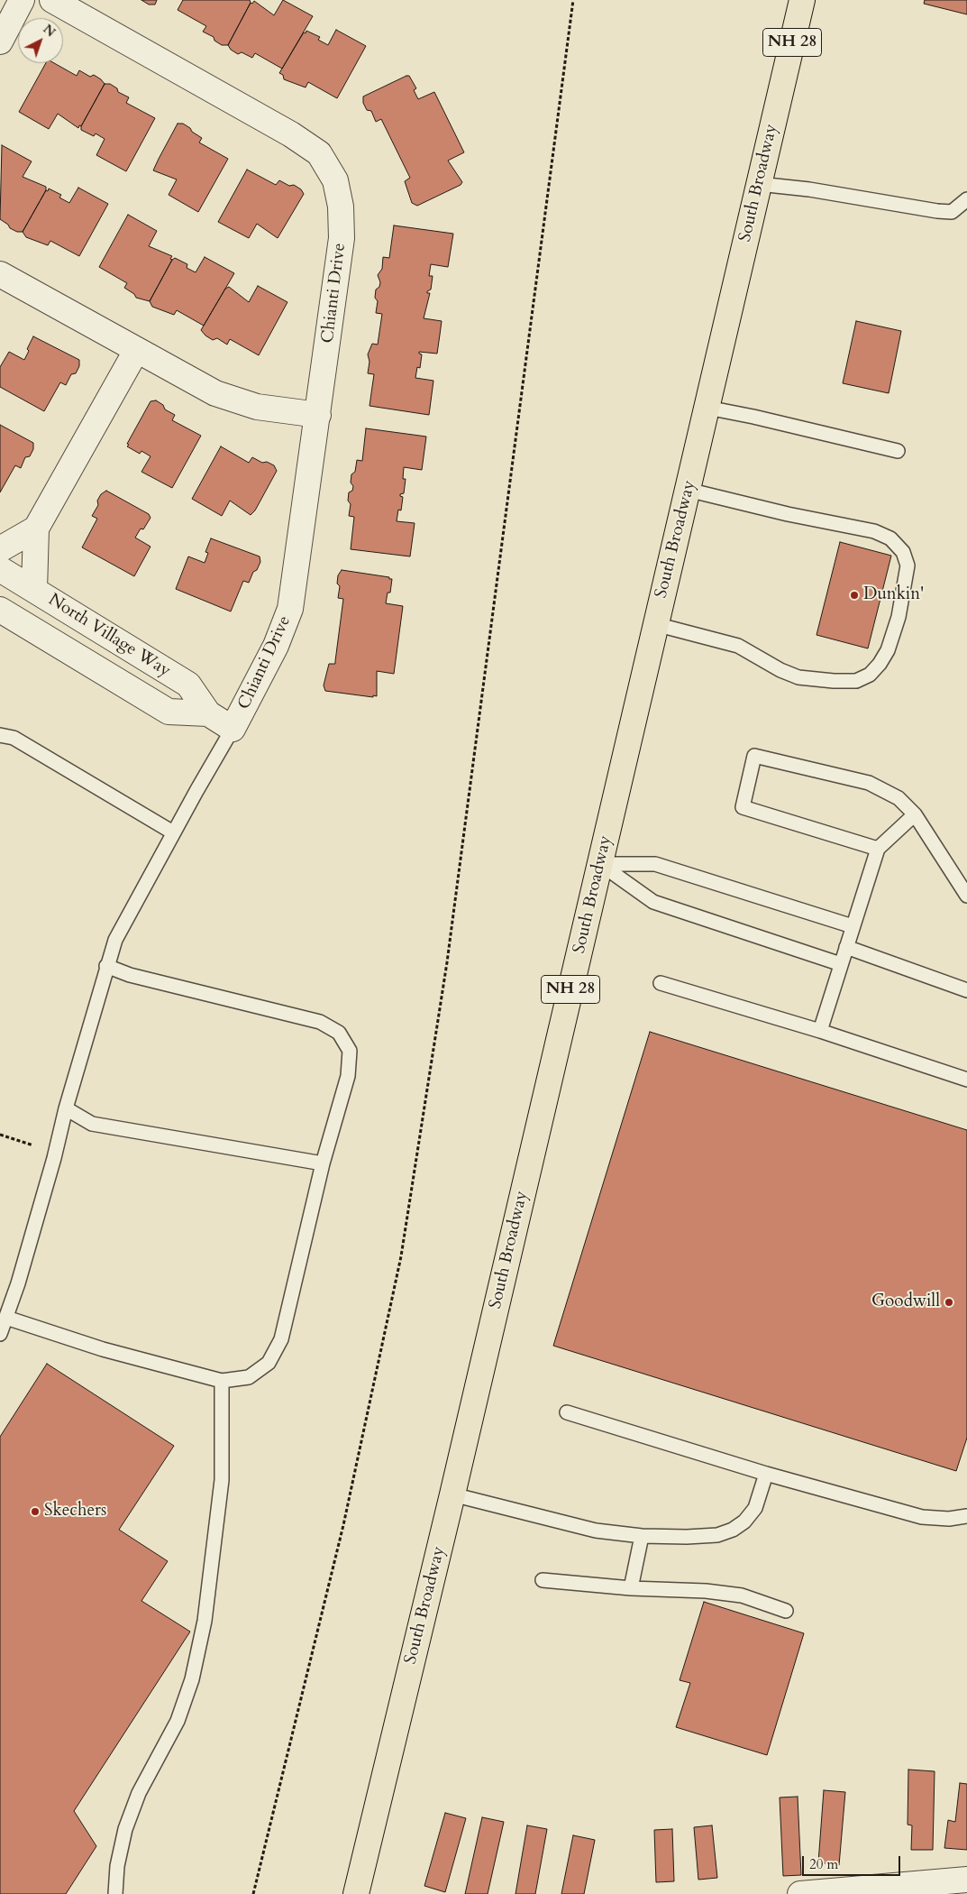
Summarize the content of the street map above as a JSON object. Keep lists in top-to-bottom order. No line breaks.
{"streets":{"main road":["NH 28","South Broadway"],"street":["Chianti Drive","North Village Way"]},"crossings":[["Chianti Drive","North Village Way"]],"places":["Dunkin'","Goodwill","Skechers"],"scale_bar":"20 m","north":"top right"}
